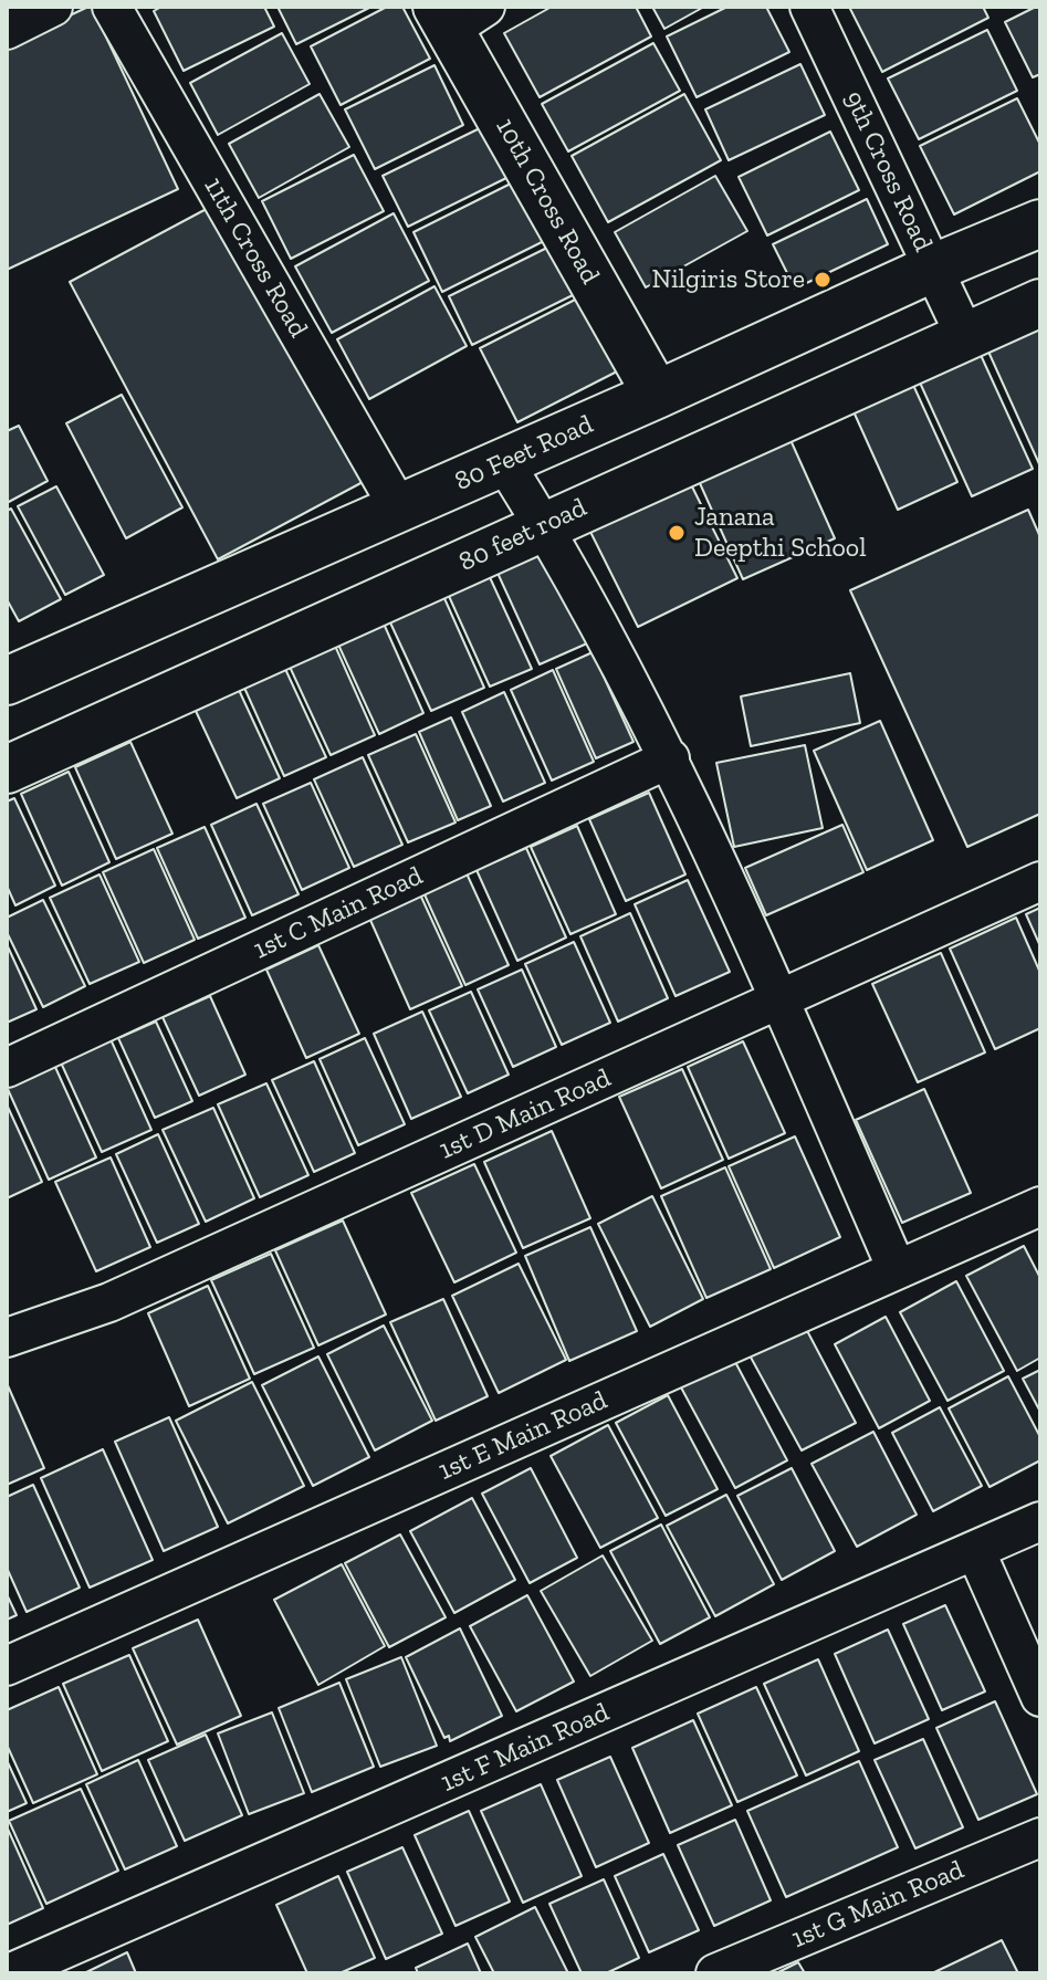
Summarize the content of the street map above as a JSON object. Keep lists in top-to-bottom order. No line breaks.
{"streets":{"street":["9th Cross Road","10th Cross Road","11th Cross Road","80 Feet Road","80 feet road","1st C Main Road","1st D Main Road","1st E Main Road","1st F Main Road","1st G Main Road"]},"crossings":[["9th Cross Road","80 Feet Road"],["9th Cross Road","80 feet road"],["10th Cross Road","80 Feet Road"],["11th Cross Road","80 Feet Road"]],"places":["Nilgiris Store","Janana Deepthi School"]}
